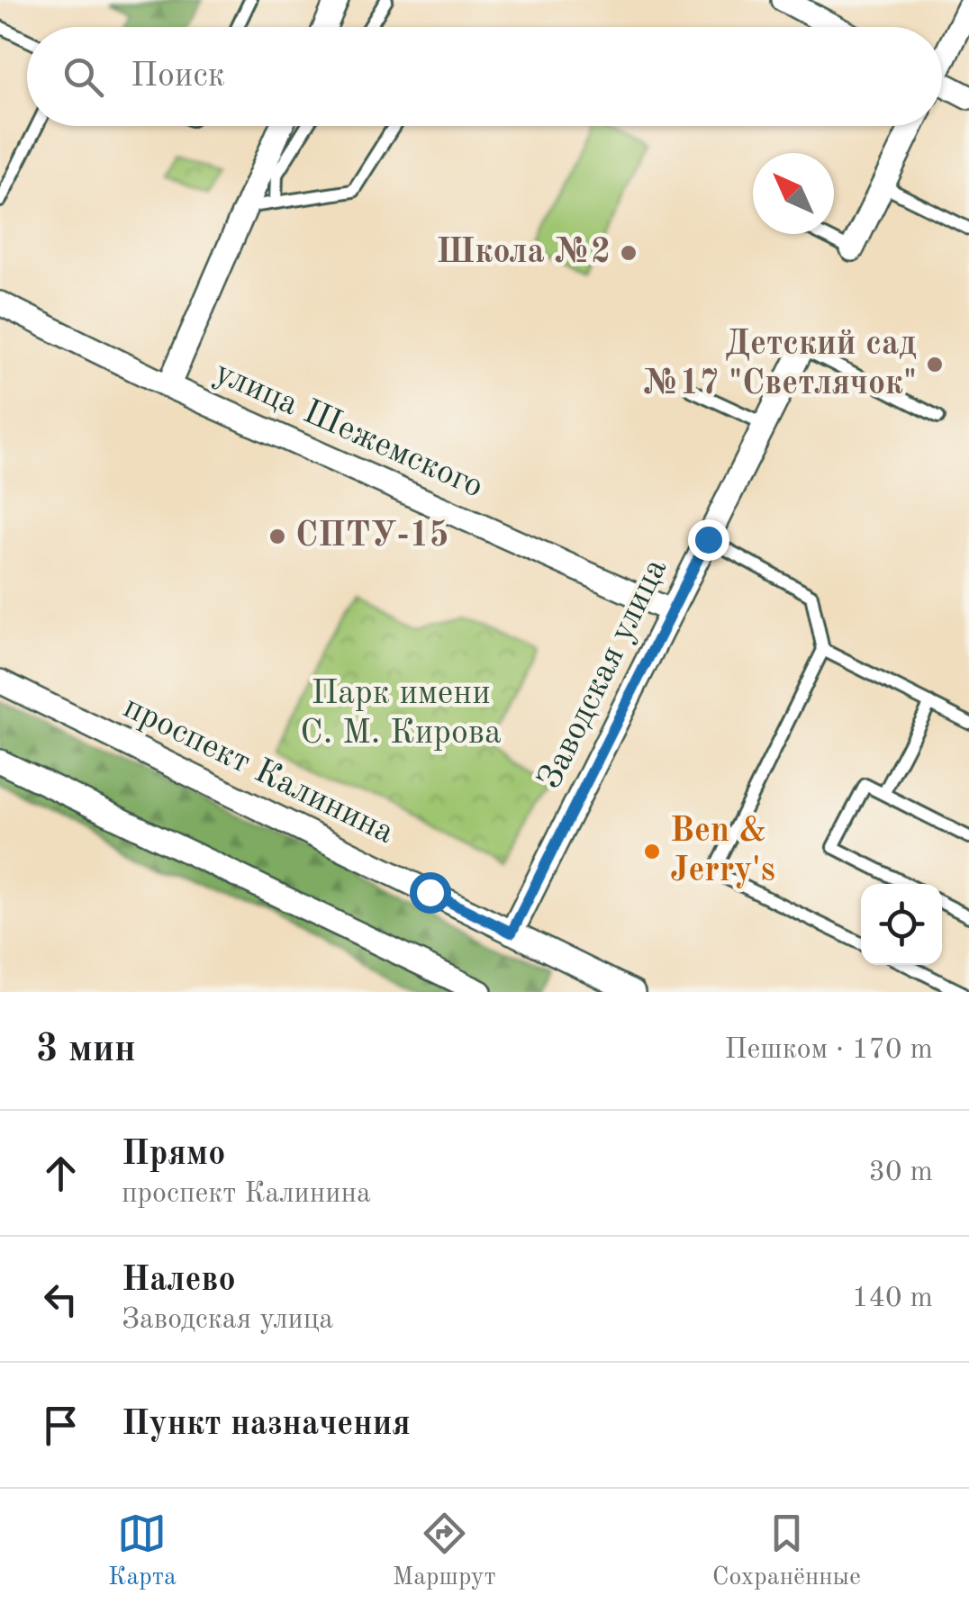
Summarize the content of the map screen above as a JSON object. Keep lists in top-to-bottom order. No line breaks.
{"streets":{"street":["улица Шежемского","Заводская улица","проспект Калинина"]},"crossings":[["улица Шежемского","Заводская улица"],["Заводская улица","проспект Калинина"]],"parks":["Парк имени С. М. Кирова"],"places":["Школа №2","Детский сад №17 \"Светлячок\"","СПТУ-15","Ben & Jerry's"],"north":"top left","page":{"search":"Поиск","heading":["3 мин","Пешком · 170 m"],"list":[["Прямо","проспект Калинина","30 m"],["Налево","Заводская улица","140 m"],"Пункт назначения"],"nav":["Карта","Маршрут","Сохранённые"]}}
